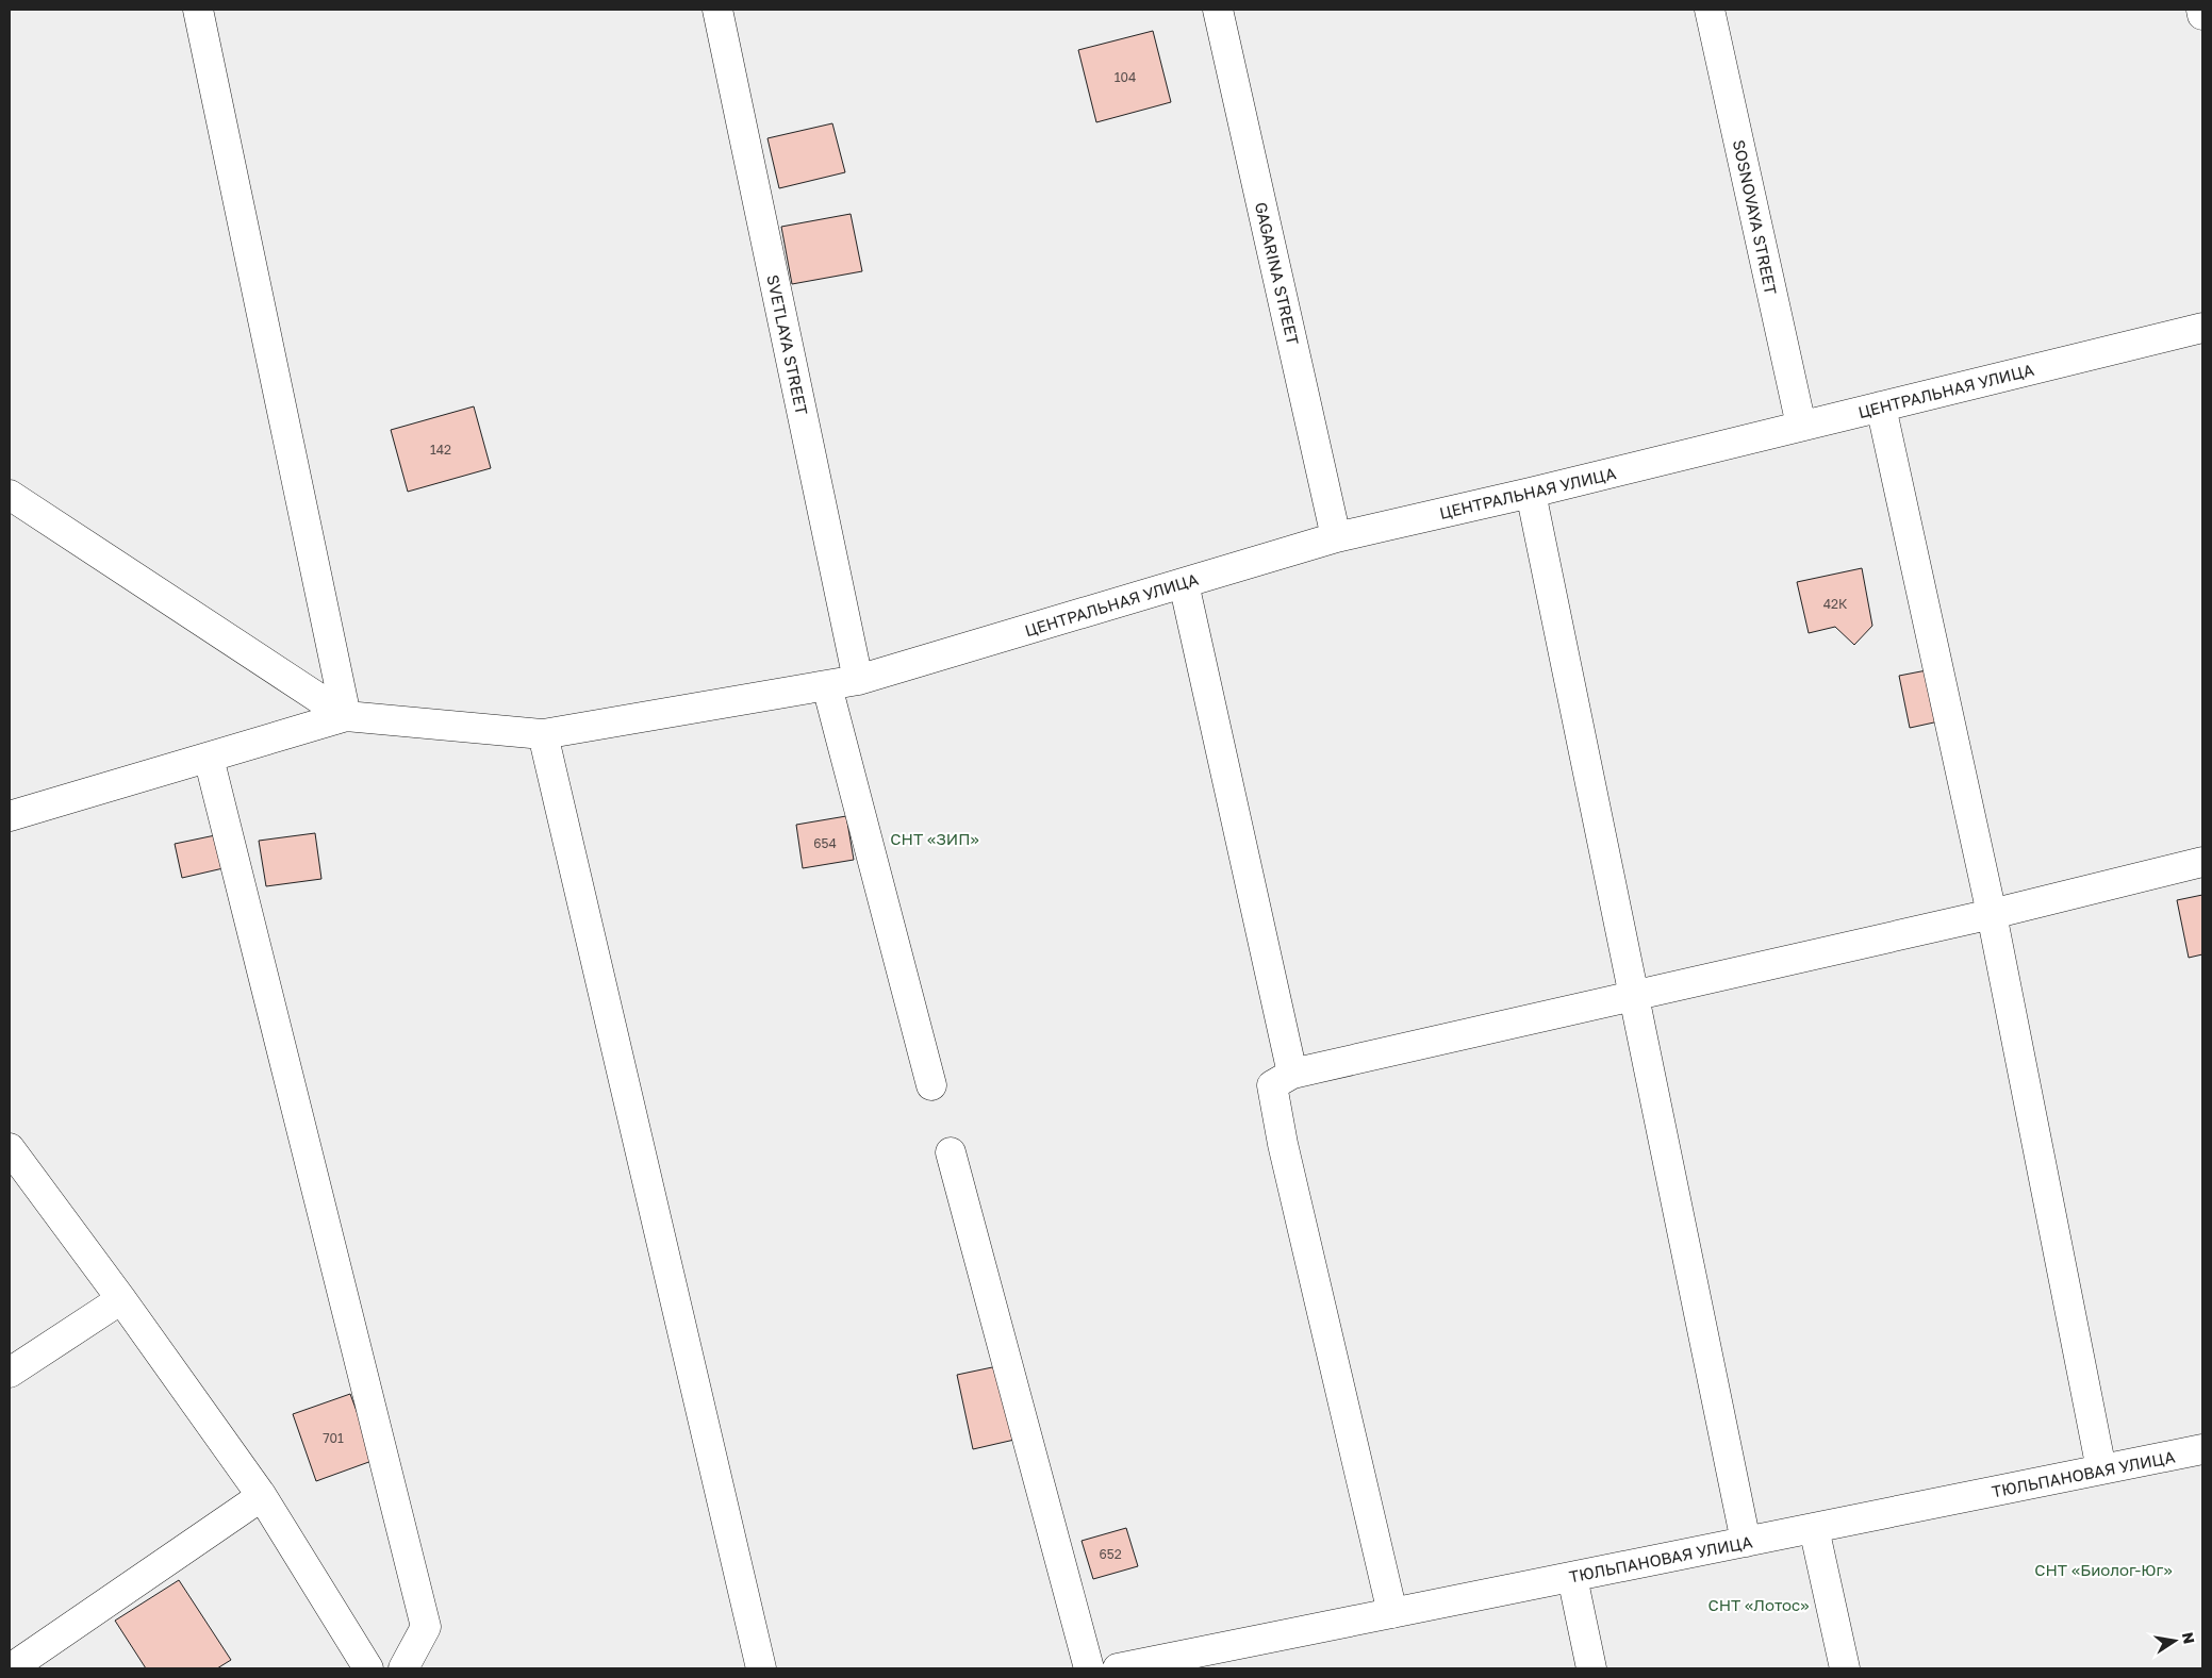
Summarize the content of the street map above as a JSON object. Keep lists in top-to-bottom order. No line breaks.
{"streets":{"street":["SOSNOVAYA STREET","GAGARINA STREET","SVETLAYA STREET","ЦЕНТРАЛЬНАЯ УЛИЦА","ТЮЛЬПАНОВАЯ УЛИЦА"]},"crossings":[["SOSNOVAYA STREET","ЦЕНТРАЛЬНАЯ УЛИЦА"],["GAGARINA STREET","ЦЕНТРАЛЬНАЯ УЛИЦА"],["SVETLAYA STREET","ЦЕНТРАЛЬНАЯ УЛИЦА"]],"parks":["СНТ «ЗИП»","СНТ «Биолог-Юг»","СНТ «Лотос»"],"house_numbers":["104","142","42К","654","701","652"],"north":"right"}
